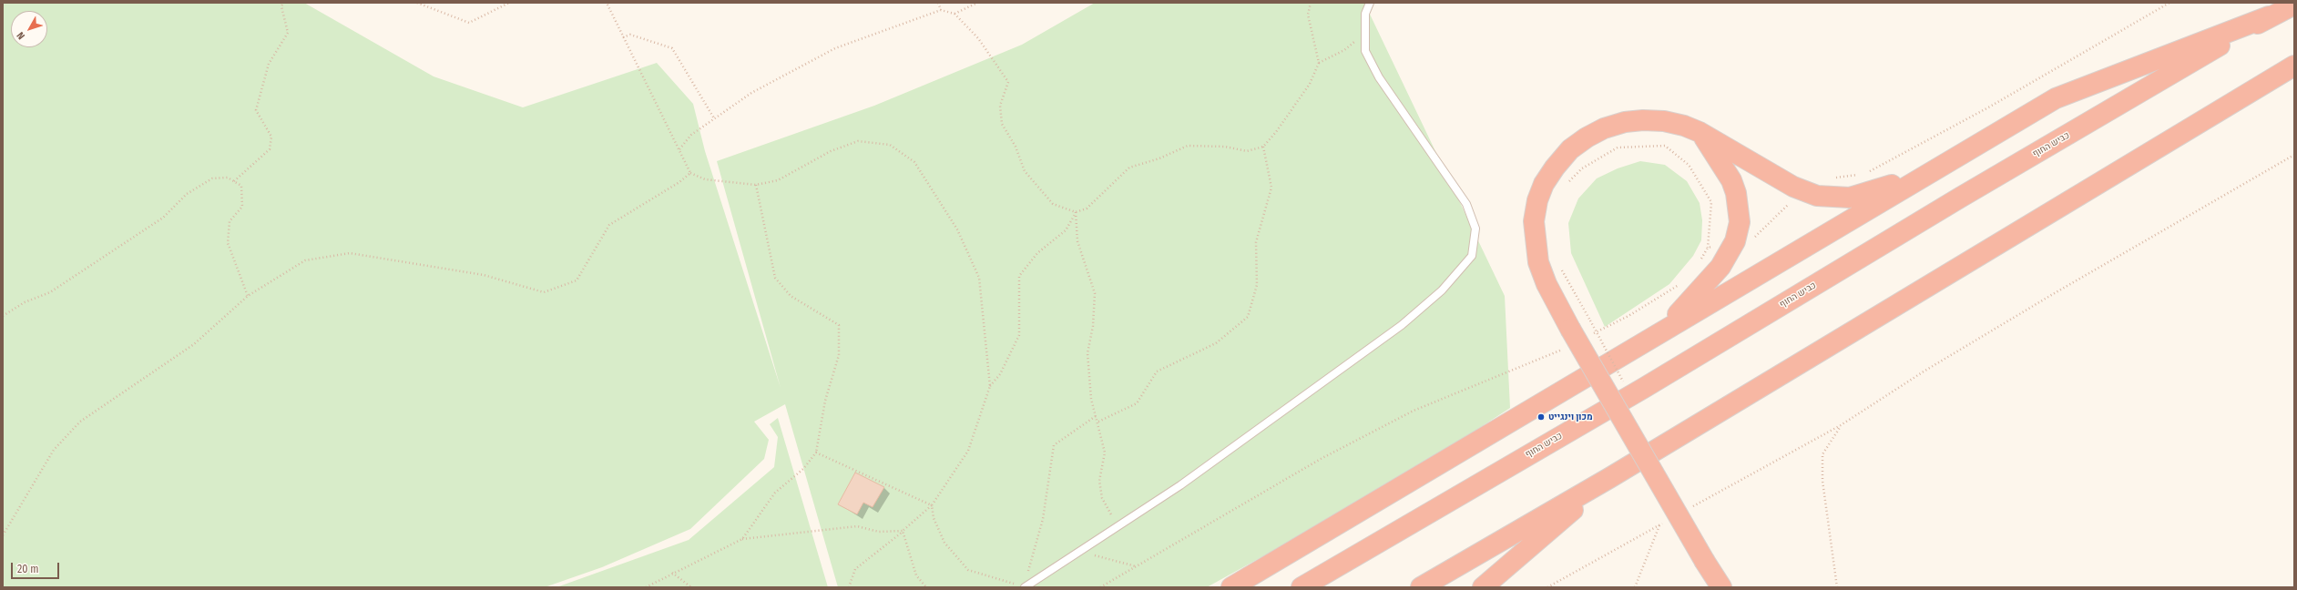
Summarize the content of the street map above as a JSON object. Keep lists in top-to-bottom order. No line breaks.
{"streets":{"highway":["כביש החוף"]},"places":["מכון וינגייט"],"scale_bar":"20 m","north":"bottom left"}
